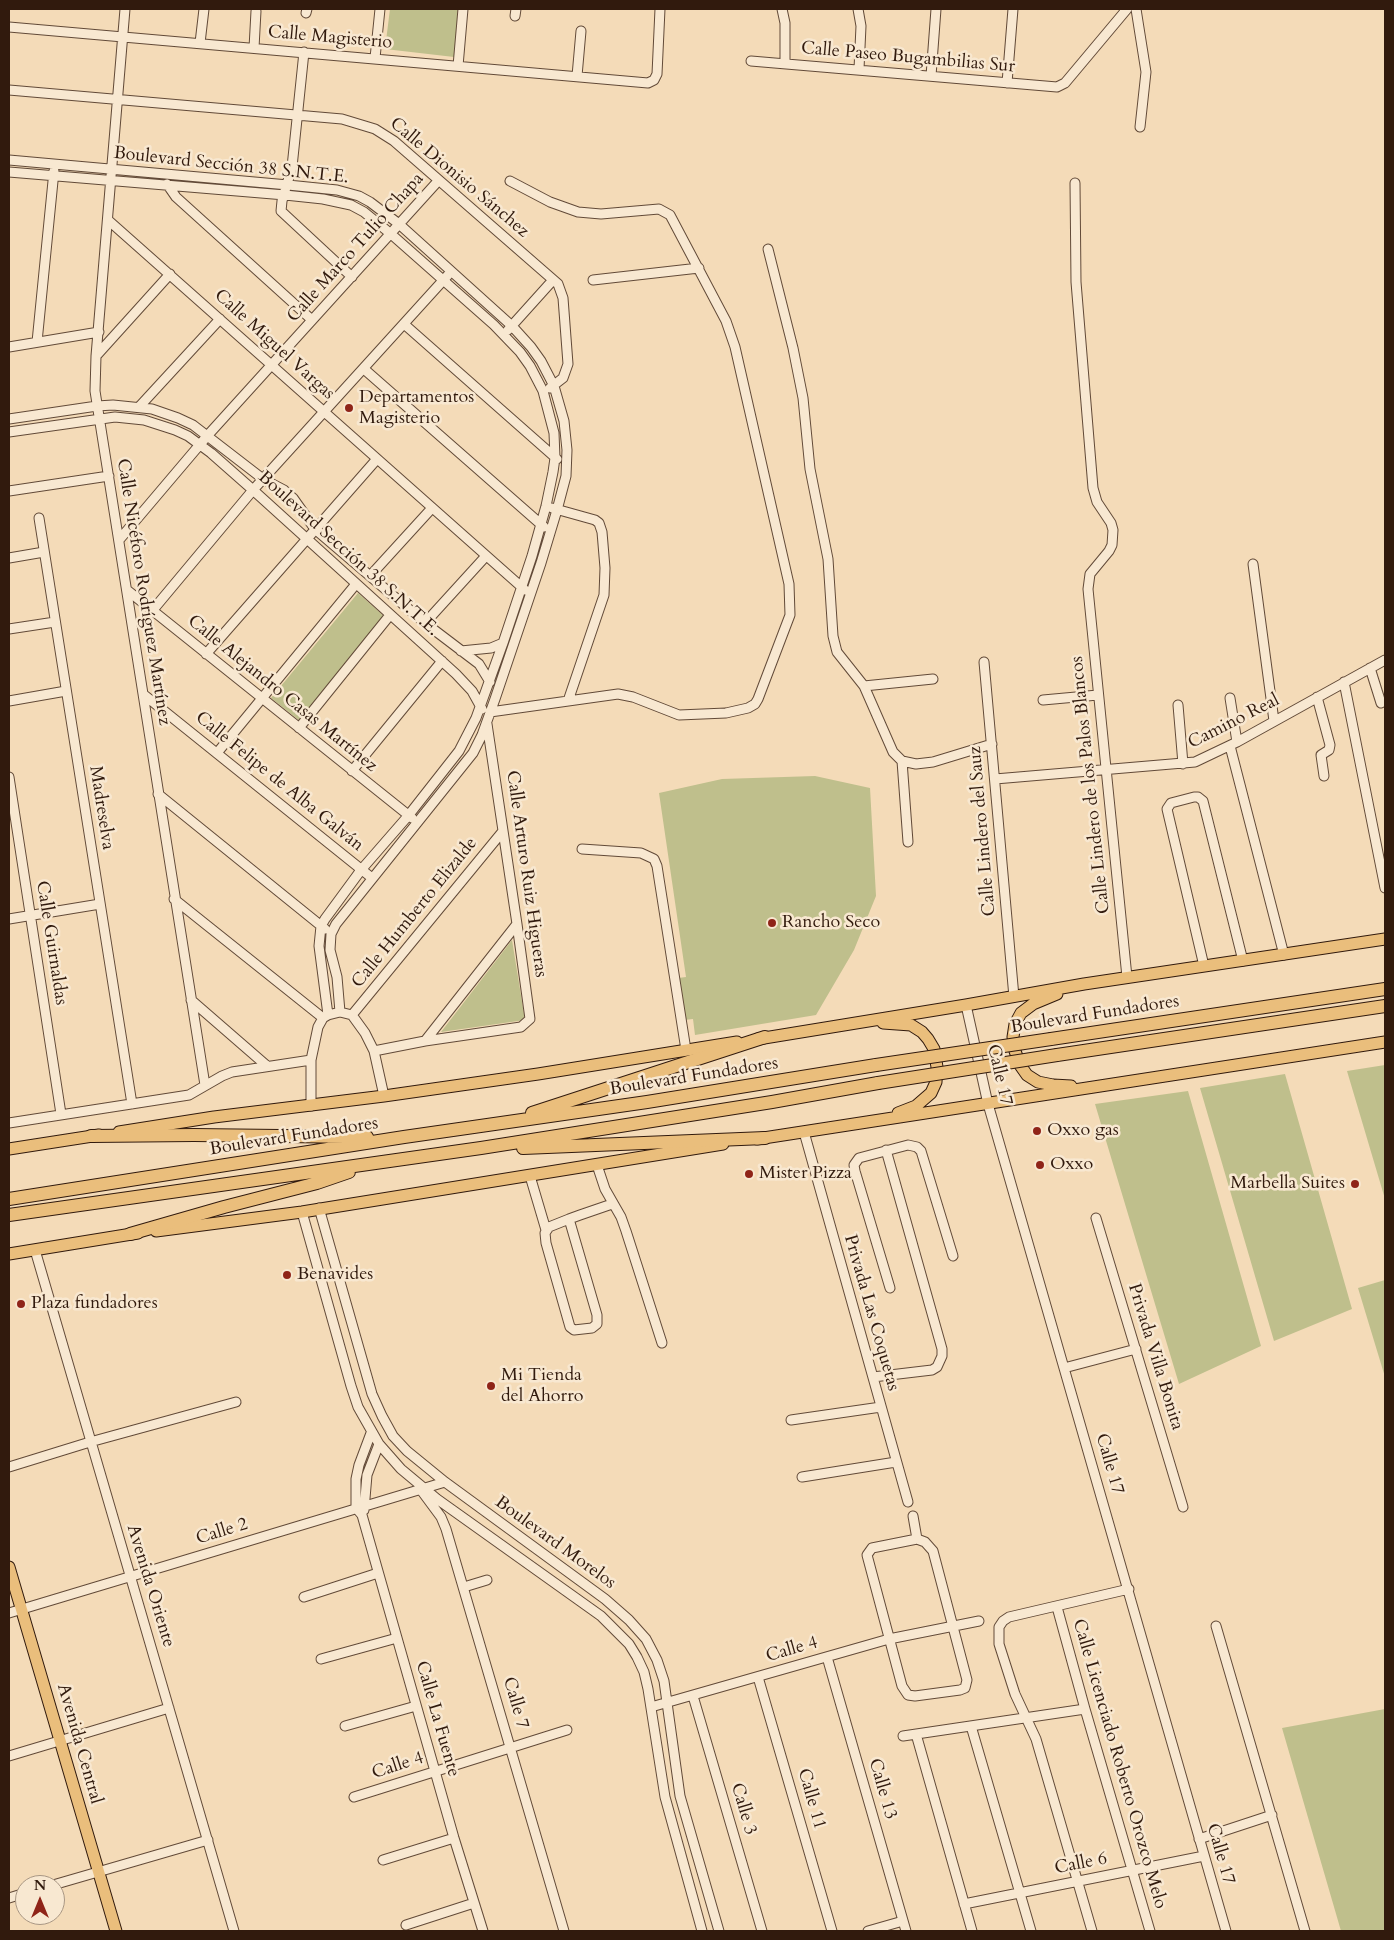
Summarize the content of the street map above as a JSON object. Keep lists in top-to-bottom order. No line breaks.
{"streets":{"highway":["Boulevard Fundadores"],"main road":["Avenida Central"],"street":["Calle Magisterio","Calle Paseo Bugambilias Sur","Boulevard Sección 38 S.N.T.E.","Calle Dionisio Sánchez","Calle Marco Tulio Chapa","Calle Miguel Vargas","Calle Nicéforo Rodríguez Martínez","Calle Alejandro Casas Martínez","Camino Real","Calle Felipe de Alba Galván","Calle Lindero de los Palos Blancos","Madreselva","Calle Lindero del Sauz","Calle Arturo Ruiz Higueras","Calle Humberto Elizalde","Calle Guirnaldas","Calle 17","Privada Las Coquetas","Privada Villa Bonita","Calle 2","Boulevard Morelos","Avenida Oriente","Calle 4","Calle 7","Calle La Fuente","Calle Licenciado Roberto Orozco Melo","Calle 13","Calle 11","Calle 3","Calle 6"]},"crossings":[["Calle Magisterio","Calle Nicéforo Rodríguez Martínez"],["Boulevard Sección 38 S.N.T.E.","Calle Dionisio Sánchez"],["Boulevard Sección 38 S.N.T.E.","Calle Marco Tulio Chapa"],["Boulevard Sección 38 S.N.T.E.","Calle Miguel Vargas"],["Boulevard Sección 38 S.N.T.E.","Calle Nicéforo Rodríguez Martínez"],["Boulevard Sección 38 S.N.T.E.","Calle Alejandro Casas Martínez"],["Boulevard Sección 38 S.N.T.E.","Calle Felipe de Alba Galván"],["Boulevard Sección 38 S.N.T.E.","Calle Arturo Ruiz Higueras"],["Calle Dionisio Sánchez","Calle Marco Tulio Chapa"],["Calle Dionisio Sánchez","Calle Nicéforo Rodríguez Martínez"],["Calle Marco Tulio Chapa","Calle Miguel Vargas"],["Calle Marco Tulio Chapa","Calle Nicéforo Rodríguez Martínez"],["Calle Miguel Vargas","Calle Nicéforo Rodríguez Martínez"],["Calle Nicéforo Rodríguez Martínez","Calle Alejandro Casas Martínez"],["Calle Nicéforo Rodríguez Martínez","Calle Felipe de Alba Galván"],["Camino Real","Calle Lindero de los Palos Blancos"],["Camino Real","Calle Lindero del Sauz"],["Calle Arturo Ruiz Higueras","Calle Humberto Elizalde"],["Calle 17","Calle 6"],["Calle 2","Boulevard Morelos"],["Calle 2","Avenida Oriente"],["Calle 2","Calle 7"],["Calle 2","Calle La Fuente"],["Calle 2","Avenida Central"],["Boulevard Morelos","Calle 4"],["Boulevard Morelos","Calle 7"],["Boulevard Morelos","Calle La Fuente"],["Calle 4","Calle 7"],["Calle 4","Calle La Fuente"],["Calle 4","Calle 13"],["Calle 4","Calle 11"],["Calle 4","Calle 3"],["Calle Licenciado Roberto Orozco Melo","Calle 6"]],"places":["Departamentos Magisterio","Rancho Seco","Oxxo gas","Oxxo","Mister Pizza","Marbella Suites","Benavides","Plaza fundadores","Mi Tienda del Ahorro"],"north":"top"}
